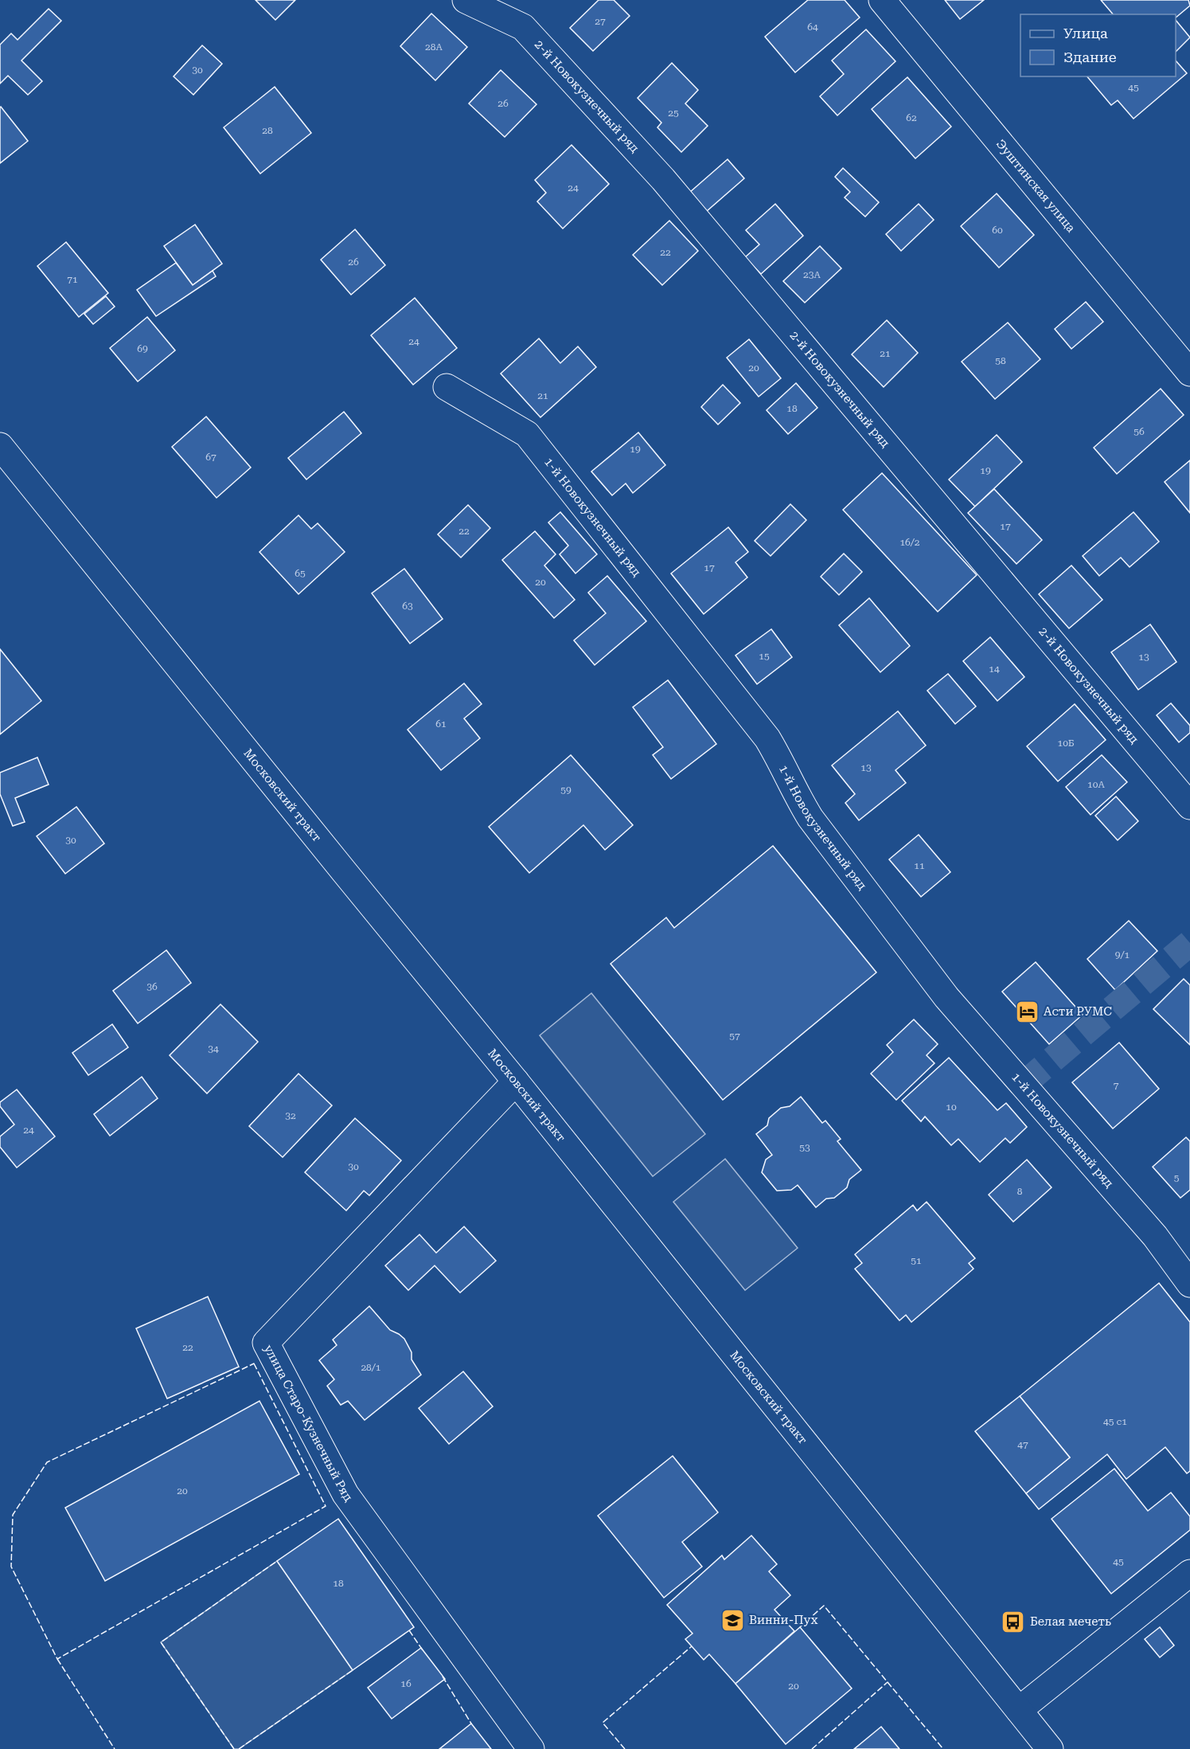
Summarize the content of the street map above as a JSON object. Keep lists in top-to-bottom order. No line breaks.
{"streets":{"street":["2-й Новокузнечный ряд","Эуштинская улица","1-й Новокузнечный ряд","Московский тракт","улица Старо-Кузнечный Ряд"]},"crossings":[["Московский тракт","улица Старо-Кузнечный Ряд"]],"places":{"hotel":["Асти РУМС"],"school or university":["Винни-Пух"],"bus stop":["Белая мечеть"]},"house_numbers":["27","64","28А","30","45","26","25","62","28","24","60","22","26","23А","71","24","69","21","58","20","21","18","56","19","67","19","17","22","16/2","17","65","20","63","15","13","14","61","10Б","13","10А","59","30","11","9/1","36","57","34","7","10","32","24","53","30","5","8","51","22","28/1","45 с1","47","20","45","18","16","20"],"legend":["Улица","Здание"]}
